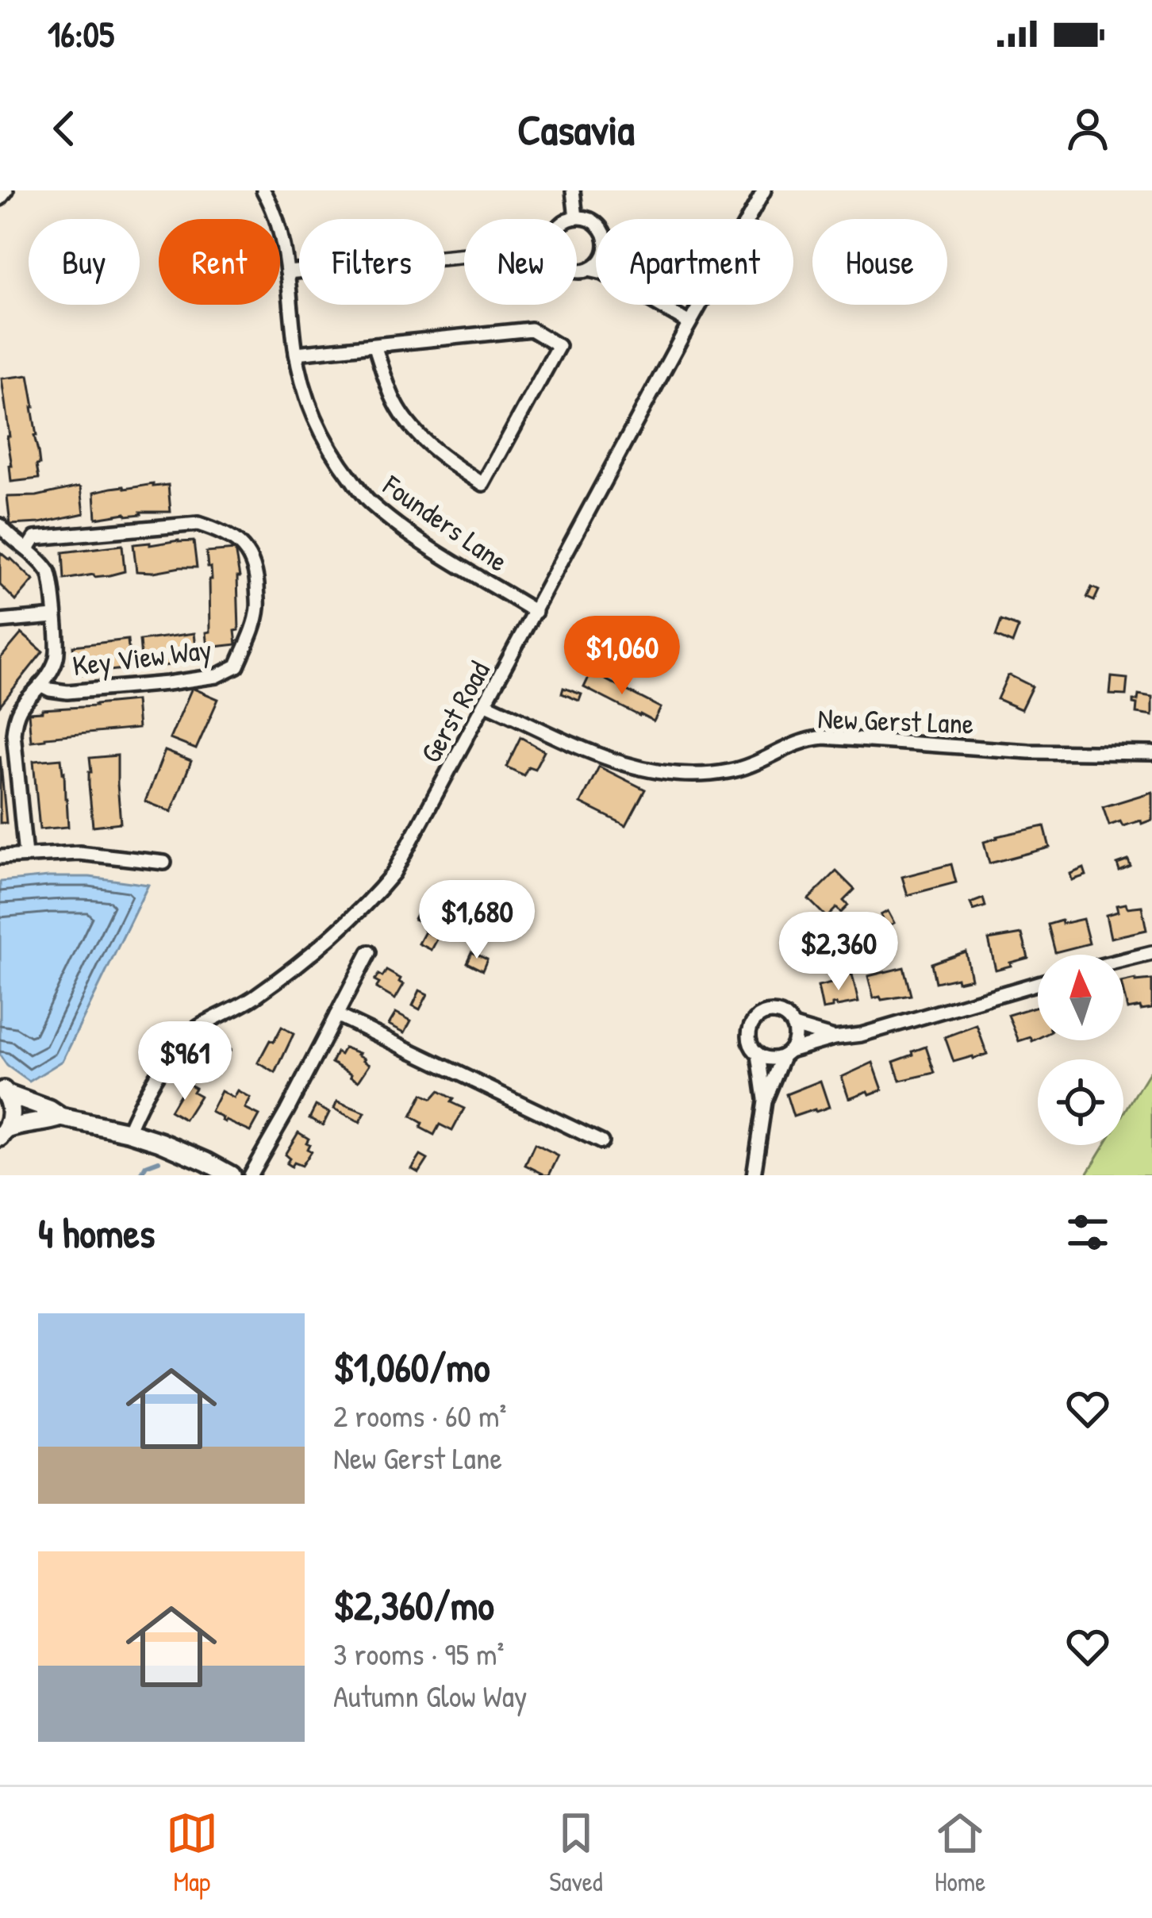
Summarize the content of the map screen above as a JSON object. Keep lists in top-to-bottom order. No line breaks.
{"streets":{"street":["Founders Lane","Key View Way","Gerst Road","New Gerst Lane"]},"crossings":[["Founders Lane","Gerst Road"],["Gerst Road","New Gerst Lane"]],"north":"top","page":{"status":"16:05","header":"Casavia","chip":["Buy","Rent","Filters","New","Apartment","House"],"price":["$1,060","$1,680","$2,360","$961"],"heading":"4 homes","list":[{"name":"$1,060/mo","note":"2 rooms · 60 m² · New Gerst Lane"},{"name":"$2,360/mo","note":"3 rooms · 95 m² · Autumn Glow Way"}],"tabs":["Map","Saved","Home"]}}
